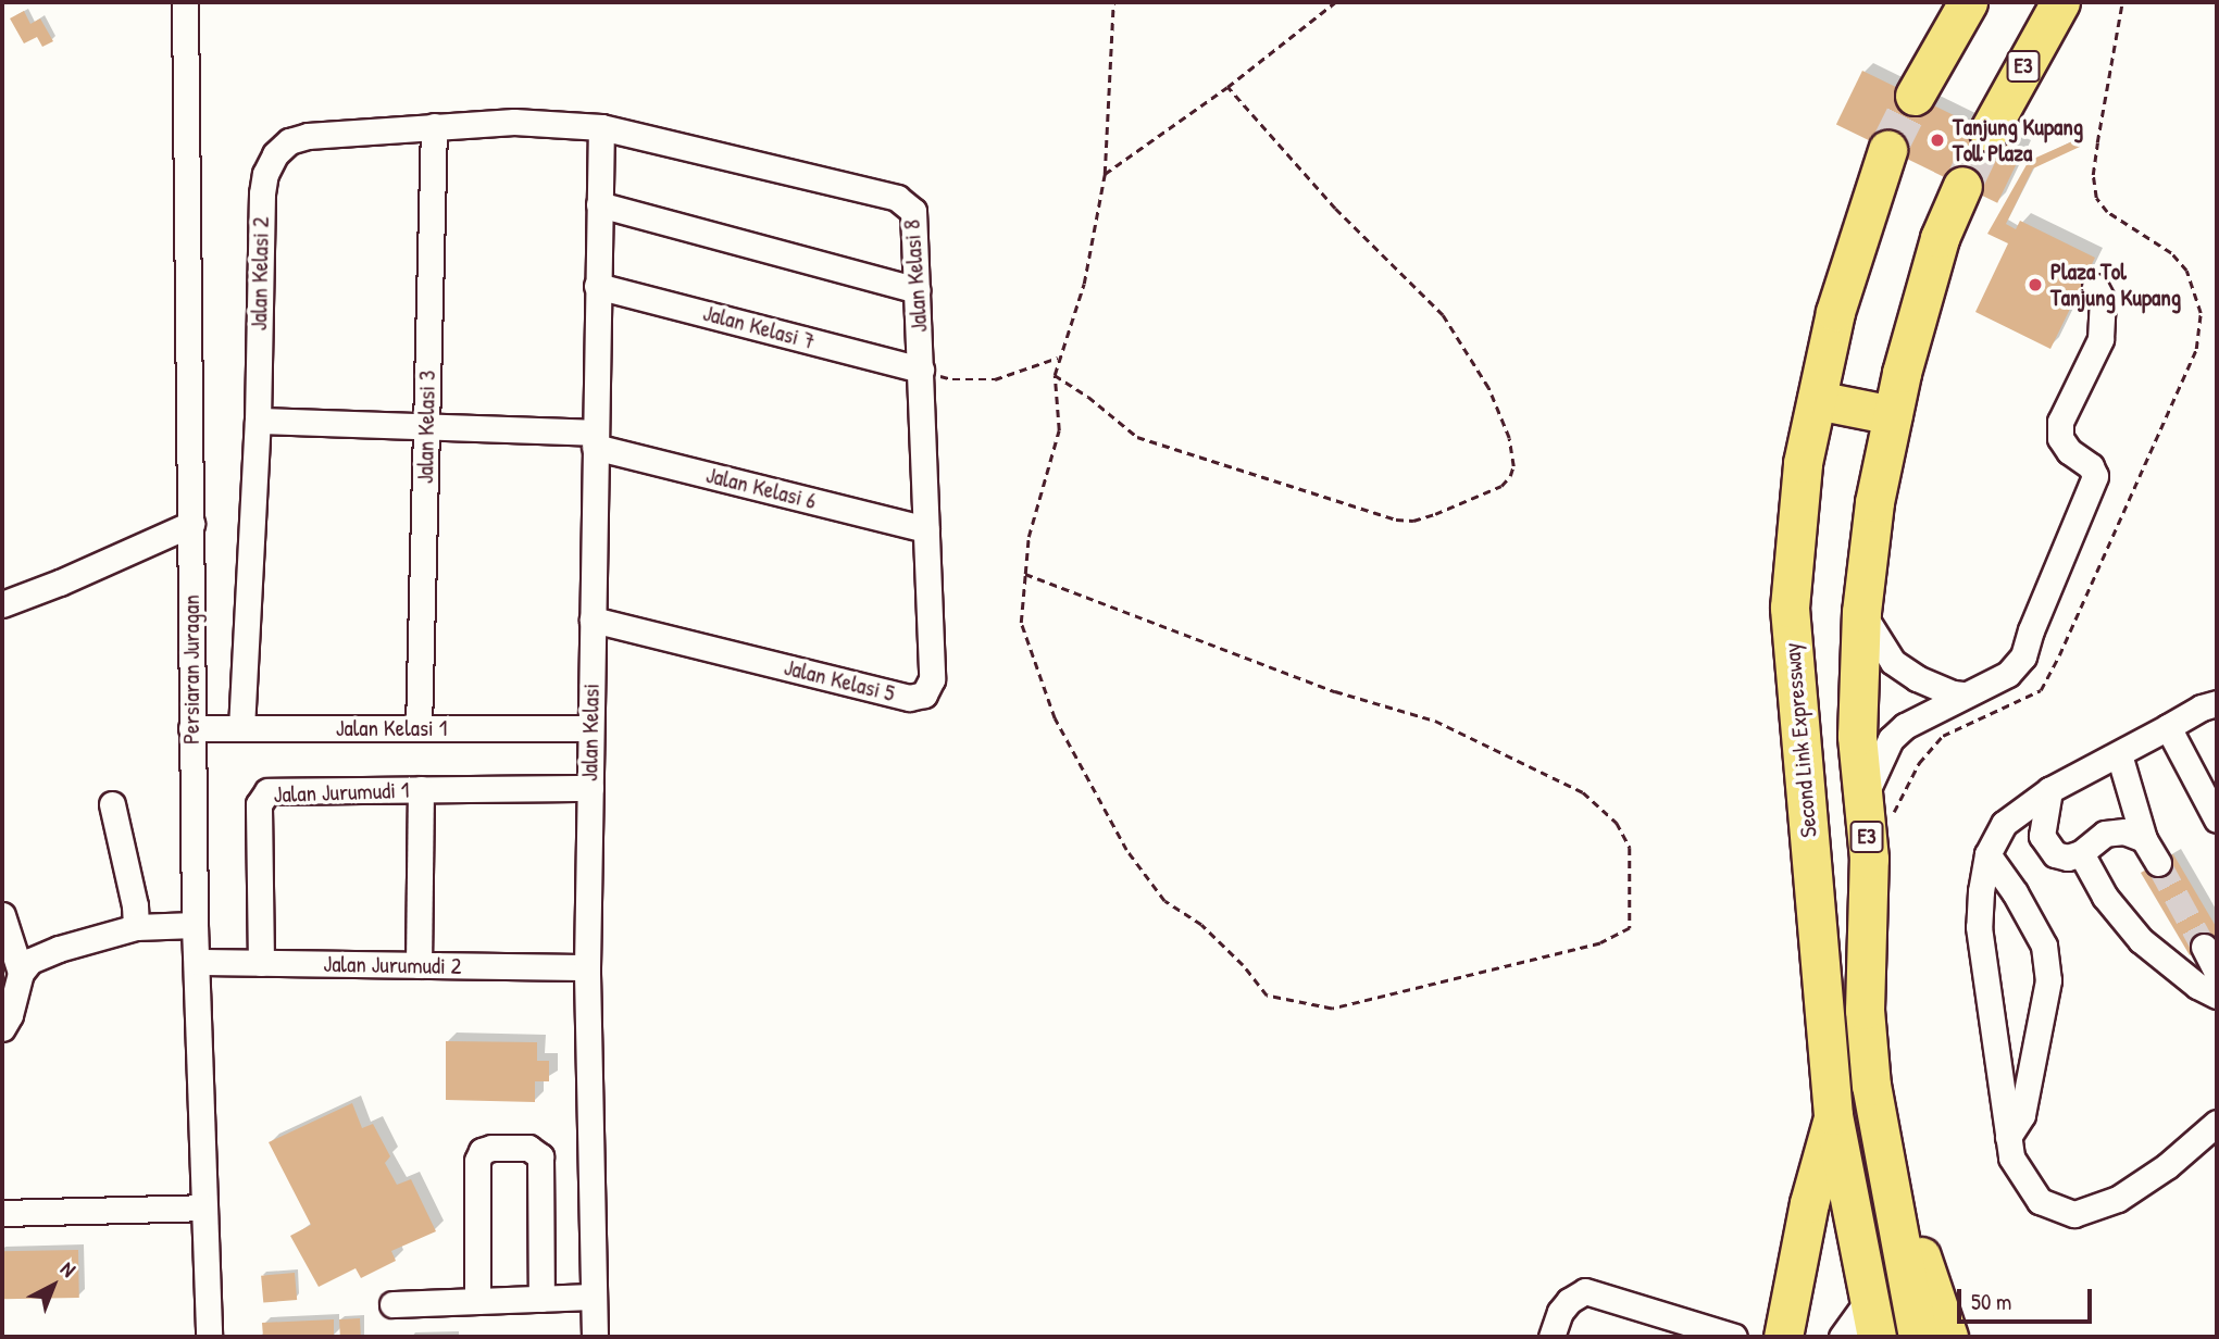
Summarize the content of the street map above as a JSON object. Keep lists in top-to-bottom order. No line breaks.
{"streets":{"highway":["E3","Second Link Expressway"],"street":["Jalan Kelasi 2","Jalan Kelasi 8","Jalan Kelasi 7","Jalan Kelasi 3","Jalan Kelasi 6","Persiaran Juragan","Jalan Kelasi 5","Jalan Kelasi 1","Jalan Kelasi","Jalan Jurumudi 1","Jalan Jurumudi 2"]},"crossings":[["Jalan Kelasi 2","Jalan Kelasi 8"],["Jalan Kelasi 2","Jalan Kelasi 3"],["Jalan Kelasi 2","Jalan Kelasi 6"],["Jalan Kelasi 2","Jalan Kelasi 1"],["Jalan Kelasi 2","Jalan Kelasi"],["Jalan Kelasi 8","Jalan Kelasi 7"],["Jalan Kelasi 8","Jalan Kelasi 6"],["Jalan Kelasi 8","Jalan Kelasi 5"],["Jalan Kelasi 8","Jalan Kelasi"],["Jalan Kelasi 7","Jalan Kelasi"],["Jalan Kelasi 3","Jalan Kelasi 6"],["Jalan Kelasi 3","Jalan Kelasi 1"],["Jalan Kelasi 6","Jalan Kelasi 5"],["Jalan Kelasi 6","Jalan Kelasi"],["Persiaran Juragan","Jalan Kelasi 1"],["Persiaran Juragan","Jalan Jurumudi 2"],["Jalan Kelasi 5","Jalan Kelasi"],["Jalan Kelasi 1","Jalan Kelasi"],["Jalan Kelasi","Jalan Jurumudi 1"],["Jalan Kelasi","Jalan Jurumudi 2"],["Jalan Jurumudi 1","Jalan Jurumudi 2"]],"places":["Tanjung Kupang Toll Plaza","Plaza Tol Tanjung Kupang"],"scale_bar":"50 m","north":"top right"}
